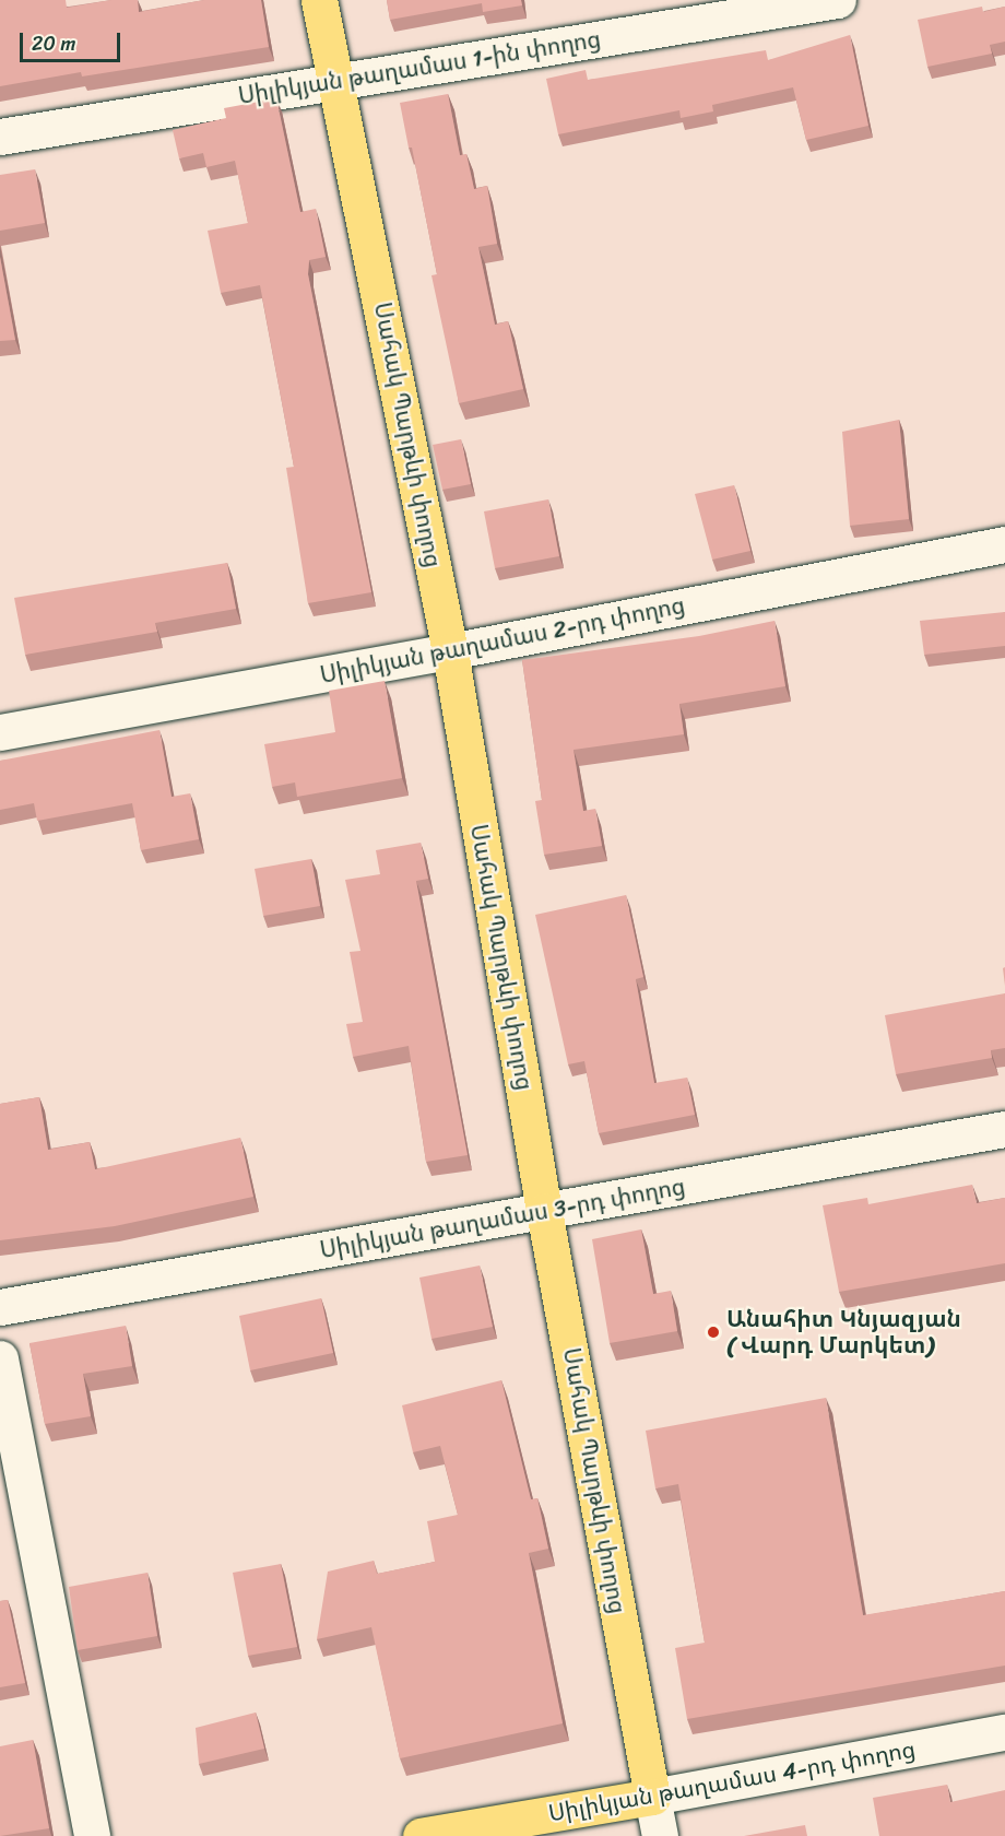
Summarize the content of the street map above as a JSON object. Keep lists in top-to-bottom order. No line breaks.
{"streets":{"main road":["Սահակ Պարթևի փողոց","Սիլիկյան թաղամաս 4-րդ փողոց"],"street":["Սիլիկյան թաղամաս 1-ին փողոց","Սիլիկյան թաղամաս 2-րդ փողոց","Սիլիկյան թաղամաս 3-րդ փողոց"]},"crossings":[["Սիլիկյան թաղամաս 1-ին փողոց","Սահակ Պարթևի փողոց"],["Սահակ Պարթևի փողոց","Սիլիկյան թաղամաս 2-րդ փողոց"],["Սահակ Պարթևի փողոց","Սիլիկյան թաղամաս 3-րդ փողոց"],["Սահակ Պարթևի փողոց","Սիլիկյան թաղամաս 4-րդ փողոց"]],"places":["Անահիտ Կնյազյան ( Վարդ Մարկետ)"],"scale_bar":"20 m"}
